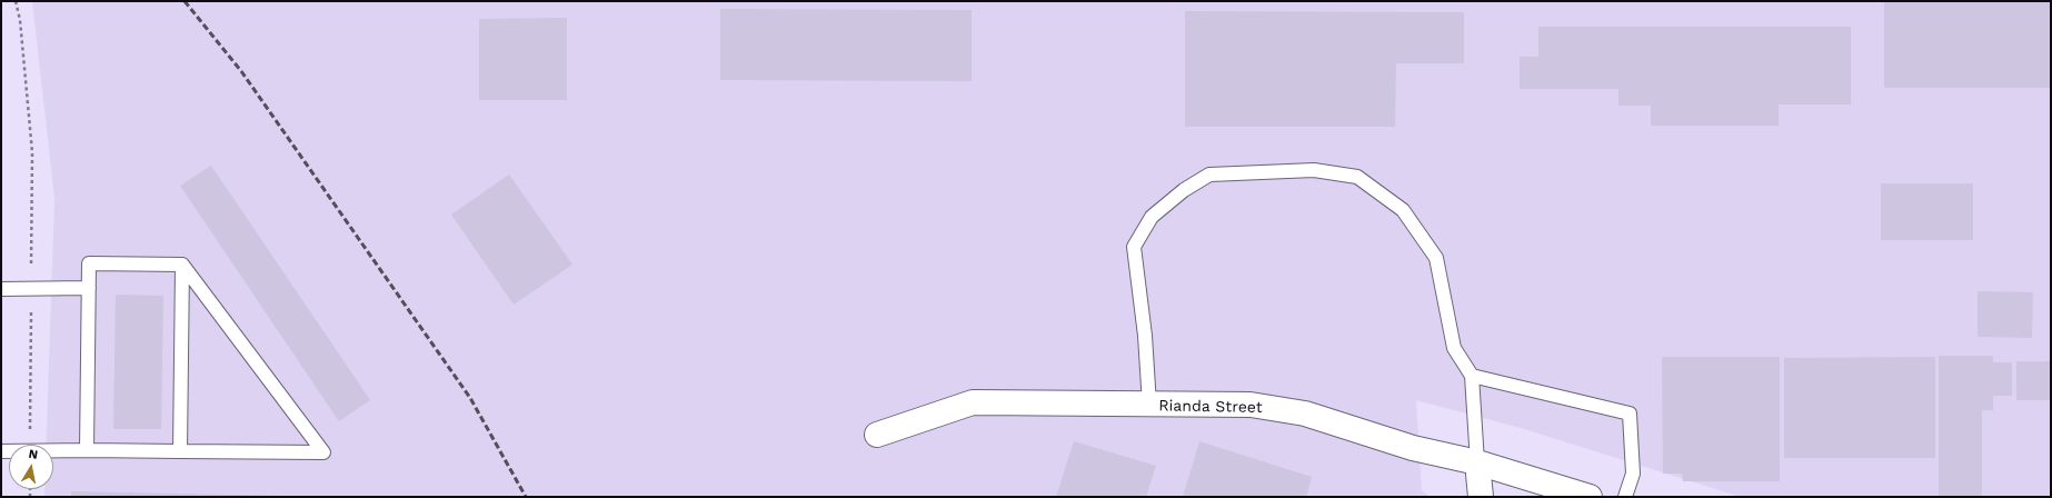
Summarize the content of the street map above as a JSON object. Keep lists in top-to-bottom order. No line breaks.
{"streets":{"street":["Rianda Street"]},"north":"top"}
